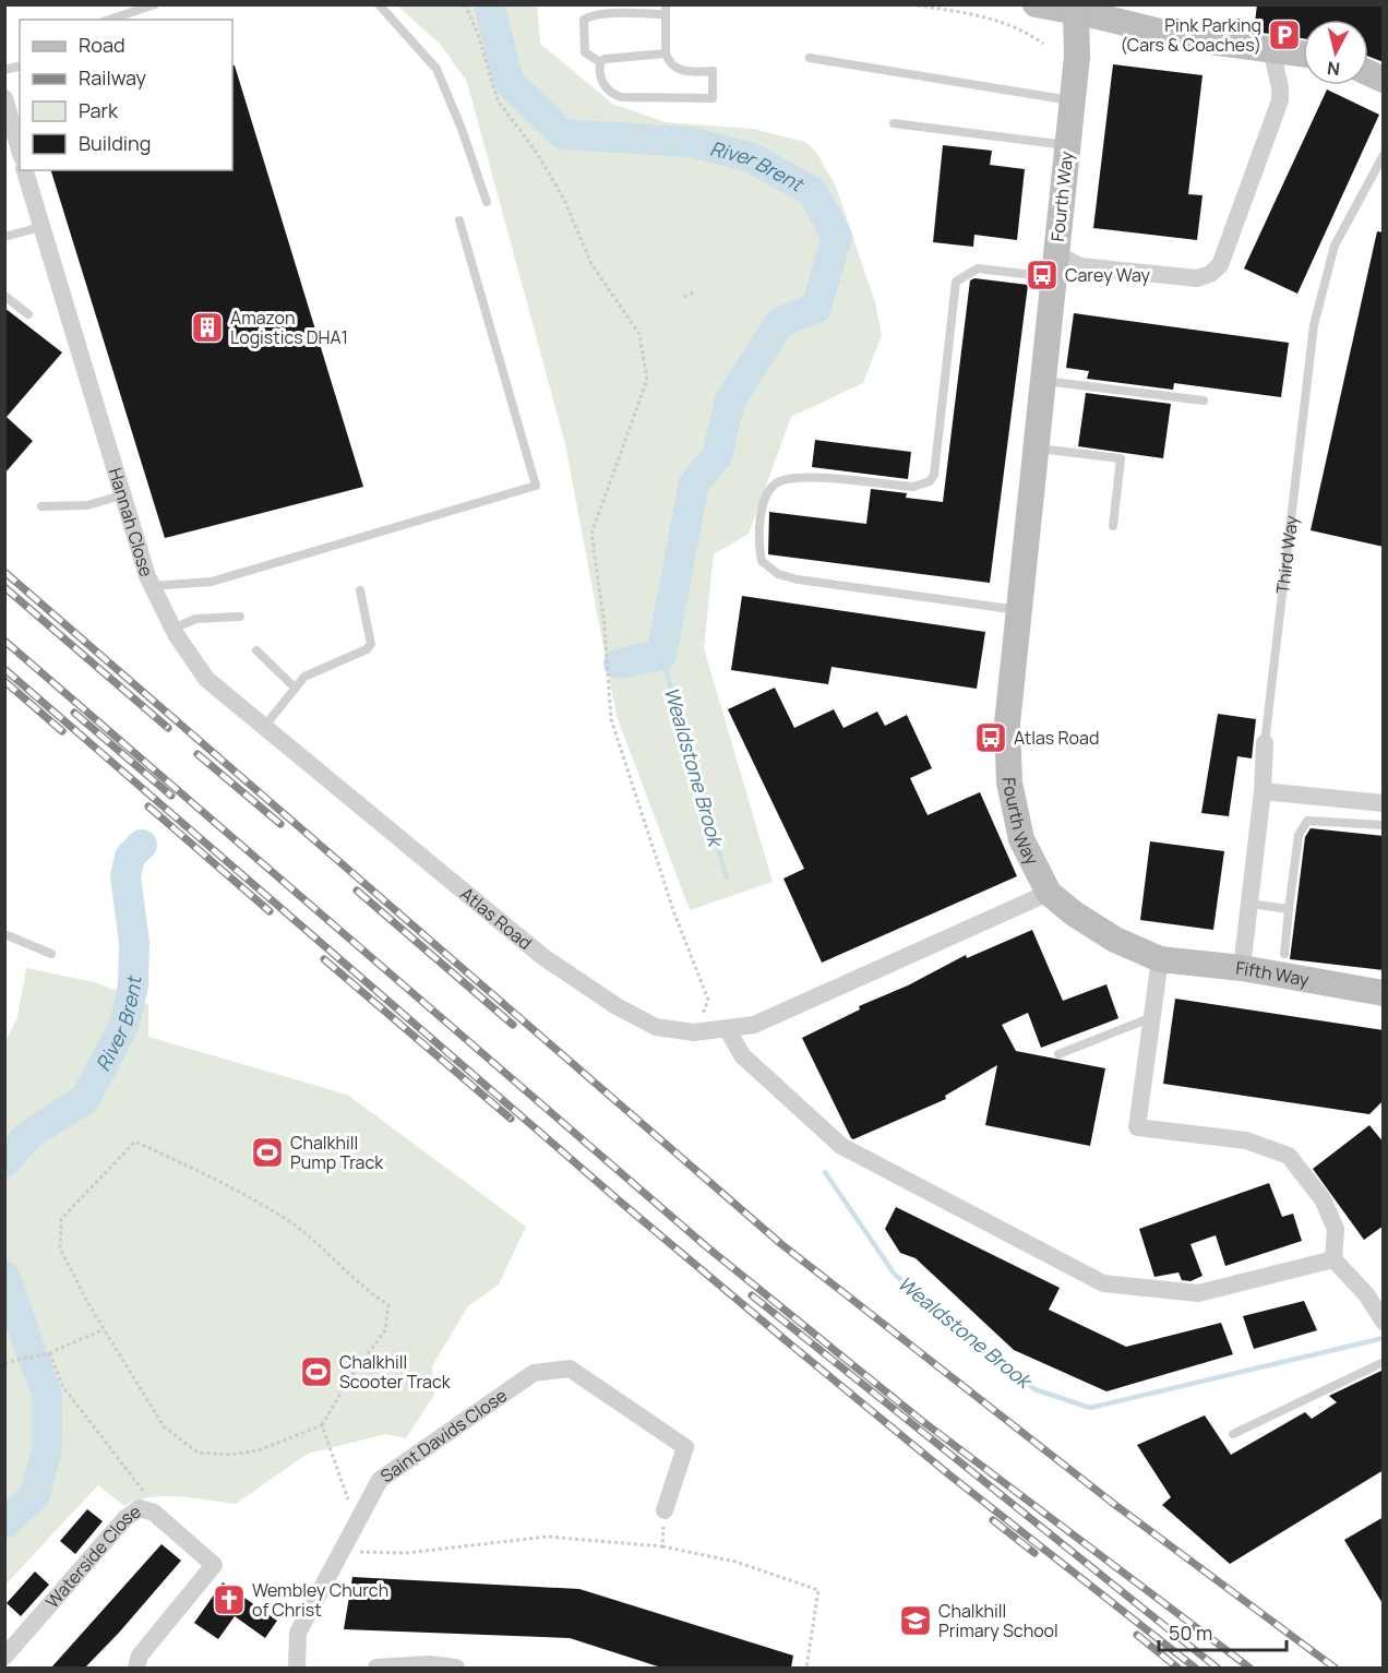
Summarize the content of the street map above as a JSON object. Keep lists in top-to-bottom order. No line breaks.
{"streets":{"main road":["Fourth Way","Fifth Way"],"street":["Hannah Close","Third Way","Atlas Road","Saint Davids Close","Waterside Close"]},"crossings":[["Fourth Way","Atlas Road"],["Fourth Way","Fifth Way"],["Hannah Close","Atlas Road"],["Third Way","Fifth Way"]],"water":["River Brent","Wealdstone Brook"],"places":{"parking":["Pink Parking (Cars & Coaches)"],"bus stop":["Carey Way","Atlas Road"],"building":["Amazon Logistics DHA1"],"sports":["Chalkhill Pump Track","Chalkhill Scooter Track"],"church":["Wembley Church of Christ"],"school or university":["Chalkhill Primary School"]},"legend":["Road","Railway","Park","Building"],"scale_bar":"50 m","north":"bottom"}
